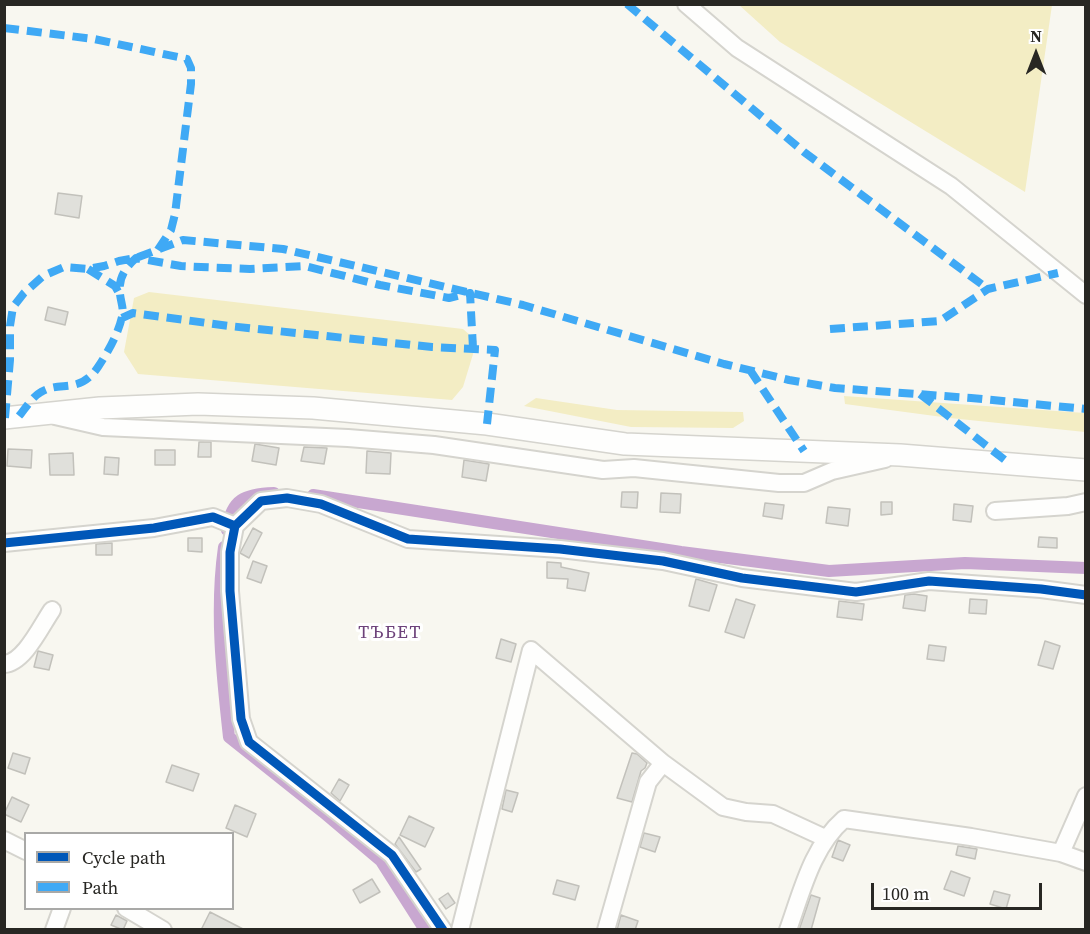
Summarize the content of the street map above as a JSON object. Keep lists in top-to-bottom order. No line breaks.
{"districts":["ТЪБЕТ"],"legend":["Cycle path","Path"],"scale_bar":"100 m","north":"top"}
